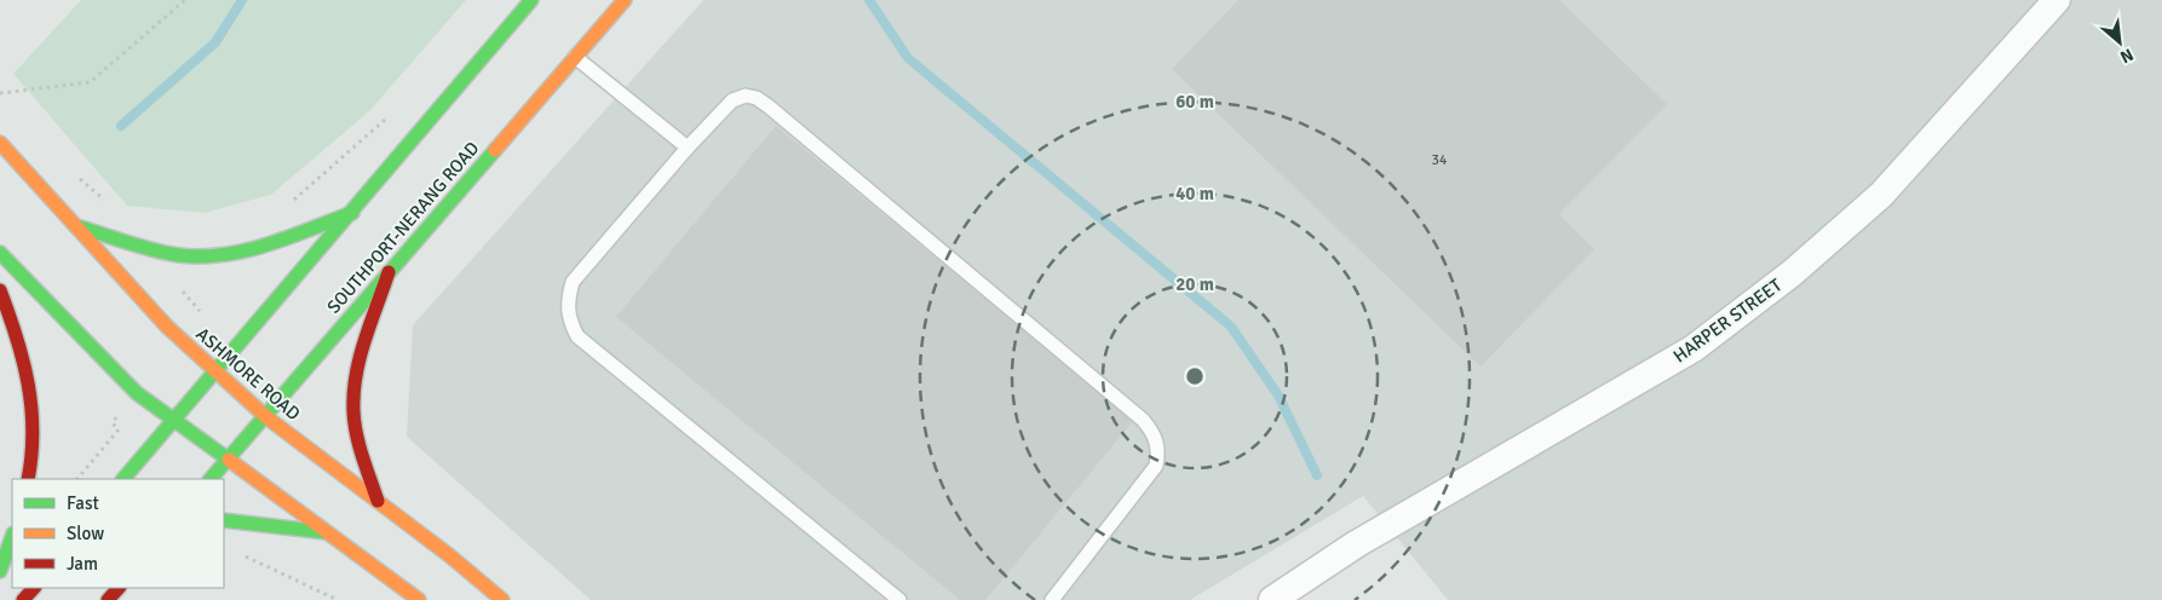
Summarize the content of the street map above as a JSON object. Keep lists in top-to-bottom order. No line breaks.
{"streets":{"main road":["SOUTHPORT-NERANG ROAD","ASHMORE ROAD"],"street":["HARPER STREET"]},"crossings":[["SOUTHPORT-NERANG ROAD","ASHMORE ROAD"]],"house_numbers":["34"],"legend":["Fast","Slow","Jam"],"north":"bottom right","rings":["60 m","40 m","20 m"]}
